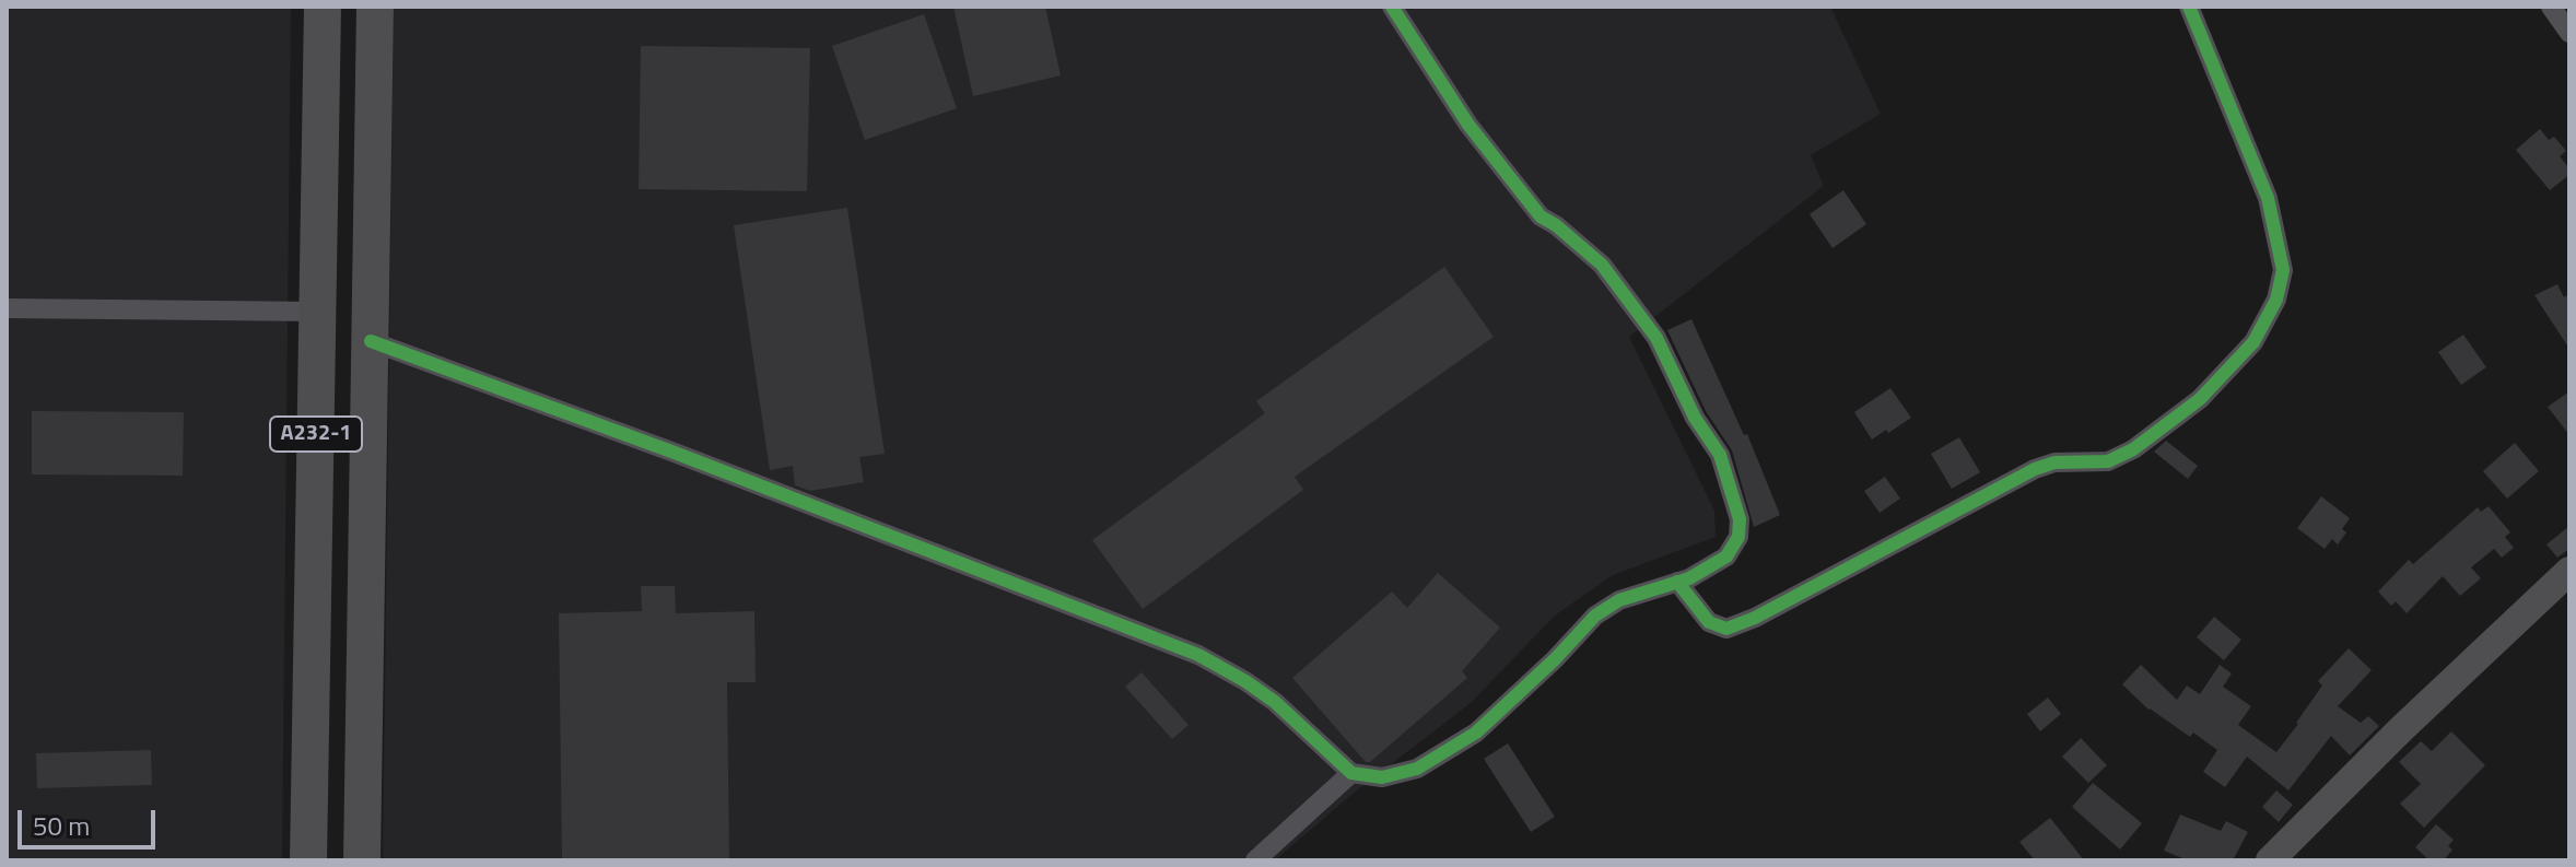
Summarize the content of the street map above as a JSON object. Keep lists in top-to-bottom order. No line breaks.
{"streets":{"highway":["A232-1"]},"scale_bar":"50 m"}
